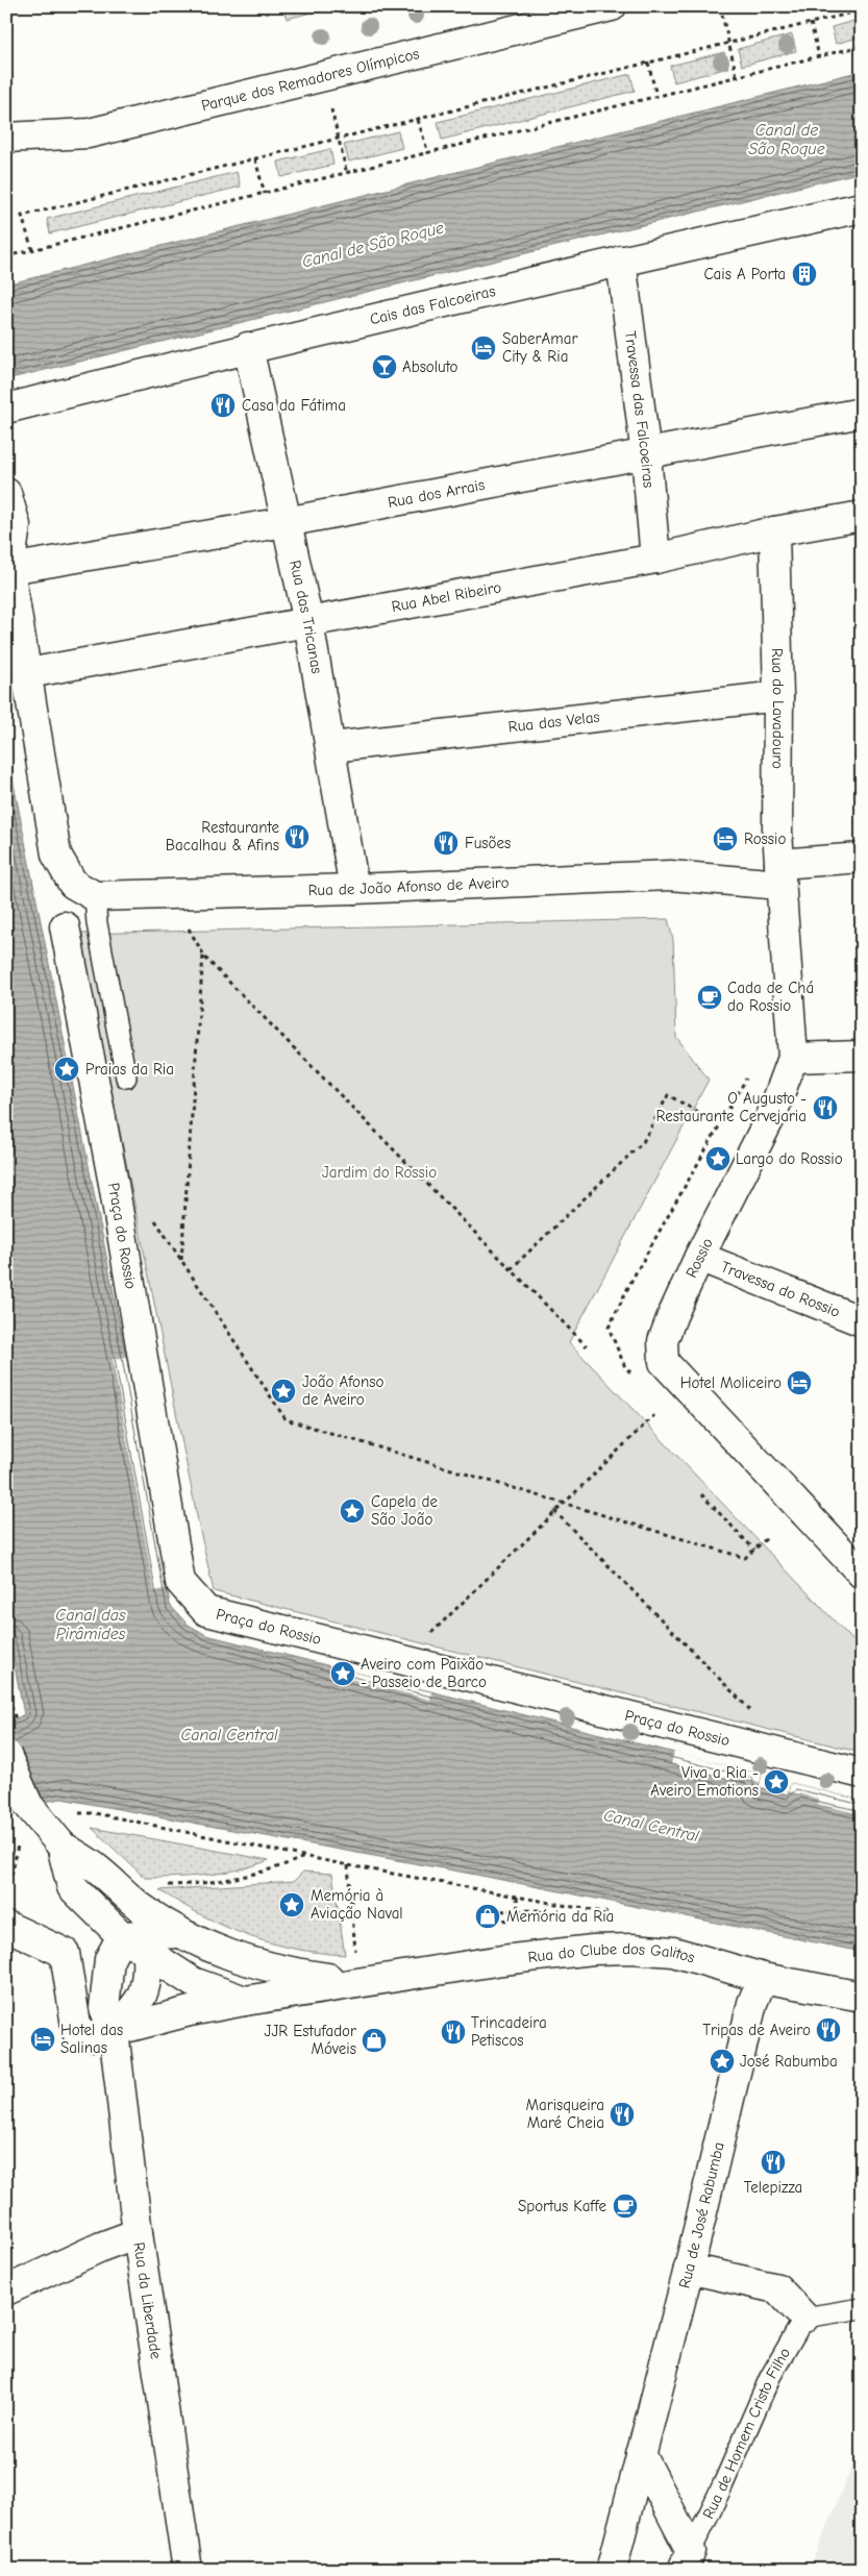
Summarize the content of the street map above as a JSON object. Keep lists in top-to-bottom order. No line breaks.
{"streets":{"street":["Parque dos Remadores Olímpicos","Cais das Falcoeiras","Travessa das Falcoeiras","Rua dos Arrais","Rua Abel Ribeiro","Rua das Tricanas","Rua do Lavadouro","Rua das Velas","Rua de João Afonso de Aveiro","Praça do Rossio","Rossio","Travessa do Rossio","Rua do Clube dos Galitos","Rua de José Rabumba","Rua da Liberdade"],"lane":["Rua de Homem Cristo Filho"]},"crossings":[["Cais das Falcoeiras","Travessa das Falcoeiras"],["Cais das Falcoeiras","Rua das Tricanas"],["Travessa das Falcoeiras","Rua dos Arrais"],["Travessa das Falcoeiras","Rua Abel Ribeiro"],["Rua dos Arrais","Rua das Tricanas"],["Rua Abel Ribeiro","Rua das Tricanas"],["Rua Abel Ribeiro","Rua do Lavadouro"],["Rua das Tricanas","Rua das Velas"],["Rua das Tricanas","Rua de João Afonso de Aveiro"],["Rua do Lavadouro","Rua das Velas"],["Rua do Lavadouro","Rua de João Afonso de Aveiro"],["Rua do Lavadouro","Rossio"],["Rua de João Afonso de Aveiro","Rossio"],["Rossio","Travessa do Rossio"],["Rua do Clube dos Galitos","Rua de José Rabumba"],["Rua do Clube dos Galitos","Rua da Liberdade"]],"water":["Canal de São Roque","Canal das Pirâmides","Canal Central"],"parks":["Jardim do Rossio"],"places":{"building":["Cais A Porta"],"hotel":["SaberAmar City & Ria","Rossio","Hotel Moliceiro","Hotel das Salinas"],"bar":["Absoluto"],"restaurant":["Casa da Fátima","Restaurante Bacalhau & Afins","Fusões","O Augusto - Restaurante Cervejaria","Tripas de Aveiro","Trincadeira Petiscos","Marisqueira Maré Cheia","Telepizza"],"cafe":["Cada de Chá do Rossio","Sportus Kaffe"],"place":["Praias da Ria","Largo do Rossio","João Afonso de Aveiro","Capela de São João","Aveiro com Paixão - Passeio de Barco","Viva a Ria - Aveiro Emotions","Memória à Aviação Naval","José Rabumba"],"shop":["Memória da Ria","JJR Estufador Móveis"]}}
